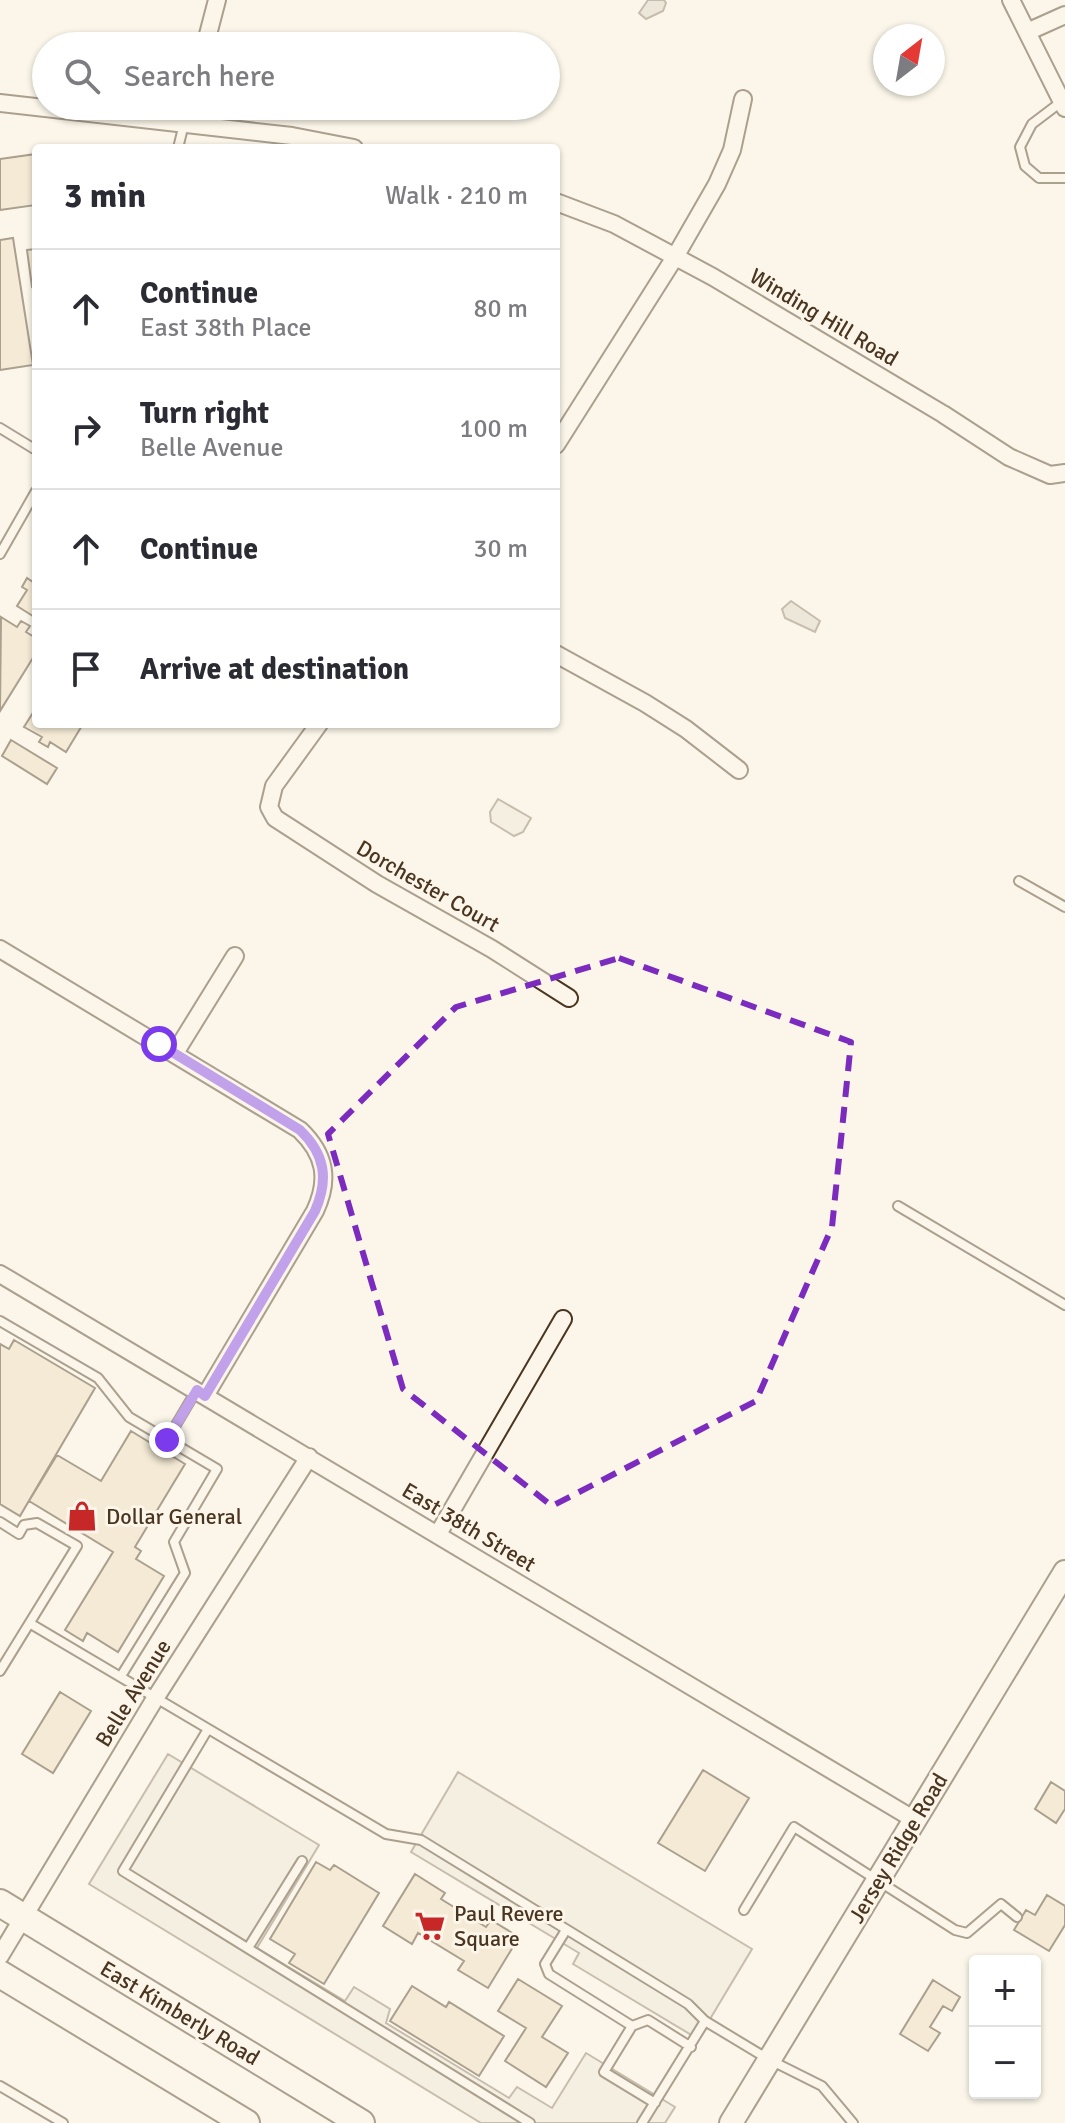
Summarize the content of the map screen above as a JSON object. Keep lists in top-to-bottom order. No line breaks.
{"streets":{"main road":["Jersey Ridge Road","East Kimberly Road"],"street":["Winding Hill Road","Dorchester Court","East 38th Street","Belle Avenue"]},"crossings":[["East 38th Street","Belle Avenue"],["East 38th Street","Jersey Ridge Road"],["Belle Avenue","East Kimberly Road"]],"places":{"shop":["Dollar General"],"supermarket":["Paul Revere Square"]},"north":"top right","page":{"search":"Search here","heading":["3 min","Walk · 210 m"],"list":[["Continue","East 38th Place","80 m"],["Turn right","Belle Avenue","100 m"],["Continue","30 m"],"Arrive at destination"],"map_buttons":["+","−"]}}
